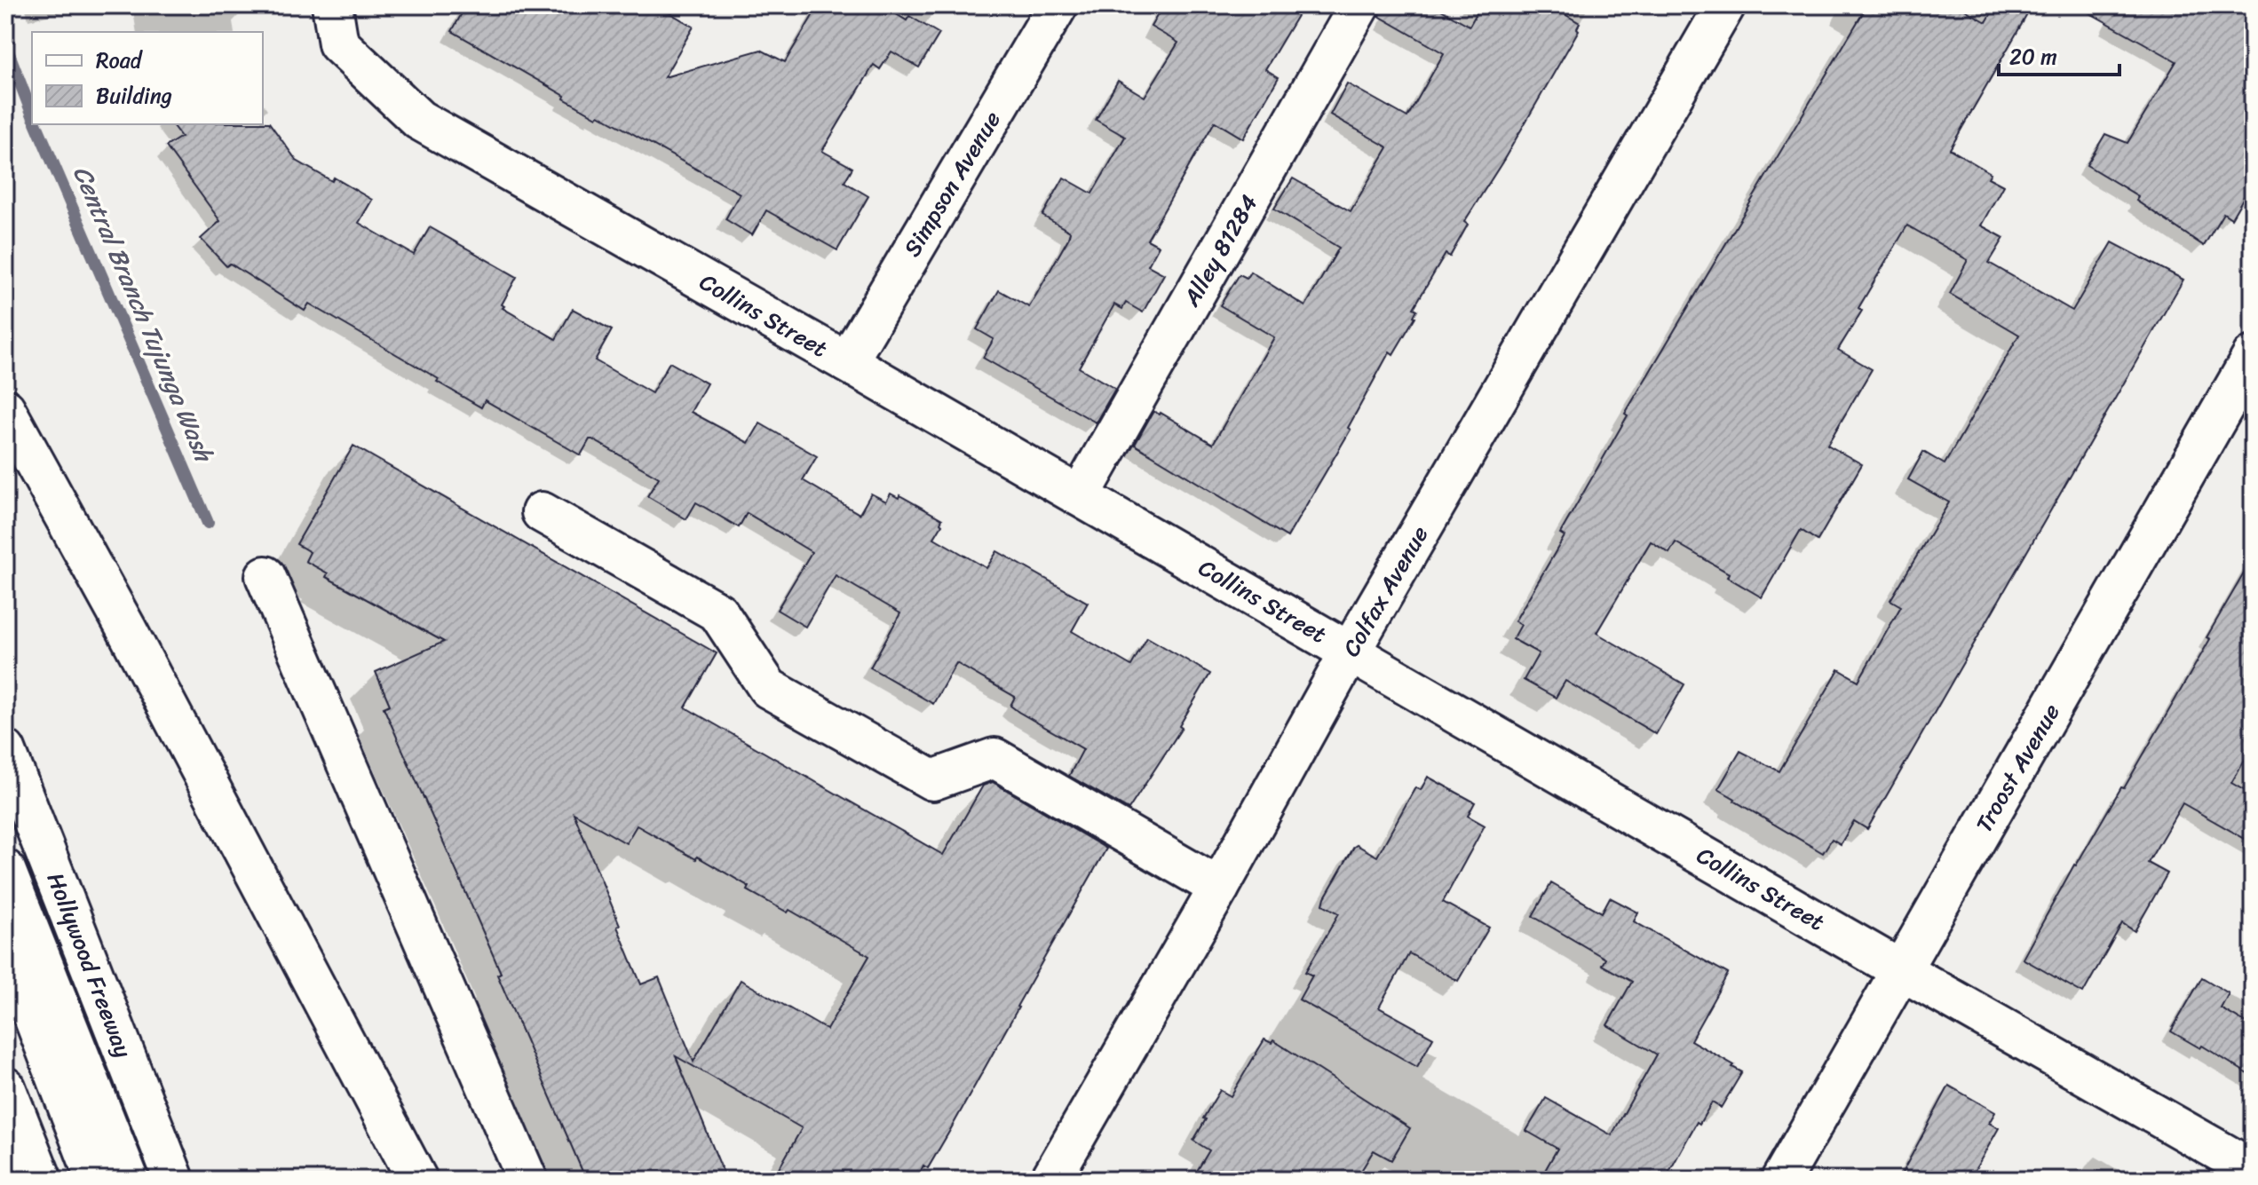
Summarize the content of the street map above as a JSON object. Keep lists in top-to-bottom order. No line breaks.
{"streets":{"main road":["Simpson Avenue","Alley 81284","Collins Street","Colfax Avenue","Troost Avenue","Hollywood Freeway"]},"crossings":[["Simpson Avenue","Collins Street"],["Alley 81284","Collins Street"],["Collins Street","Colfax Avenue"],["Collins Street","Troost Avenue"]],"water":["Central Branch Tujunga Wash"],"legend":["Road","Building"],"scale_bar":"20 m"}
